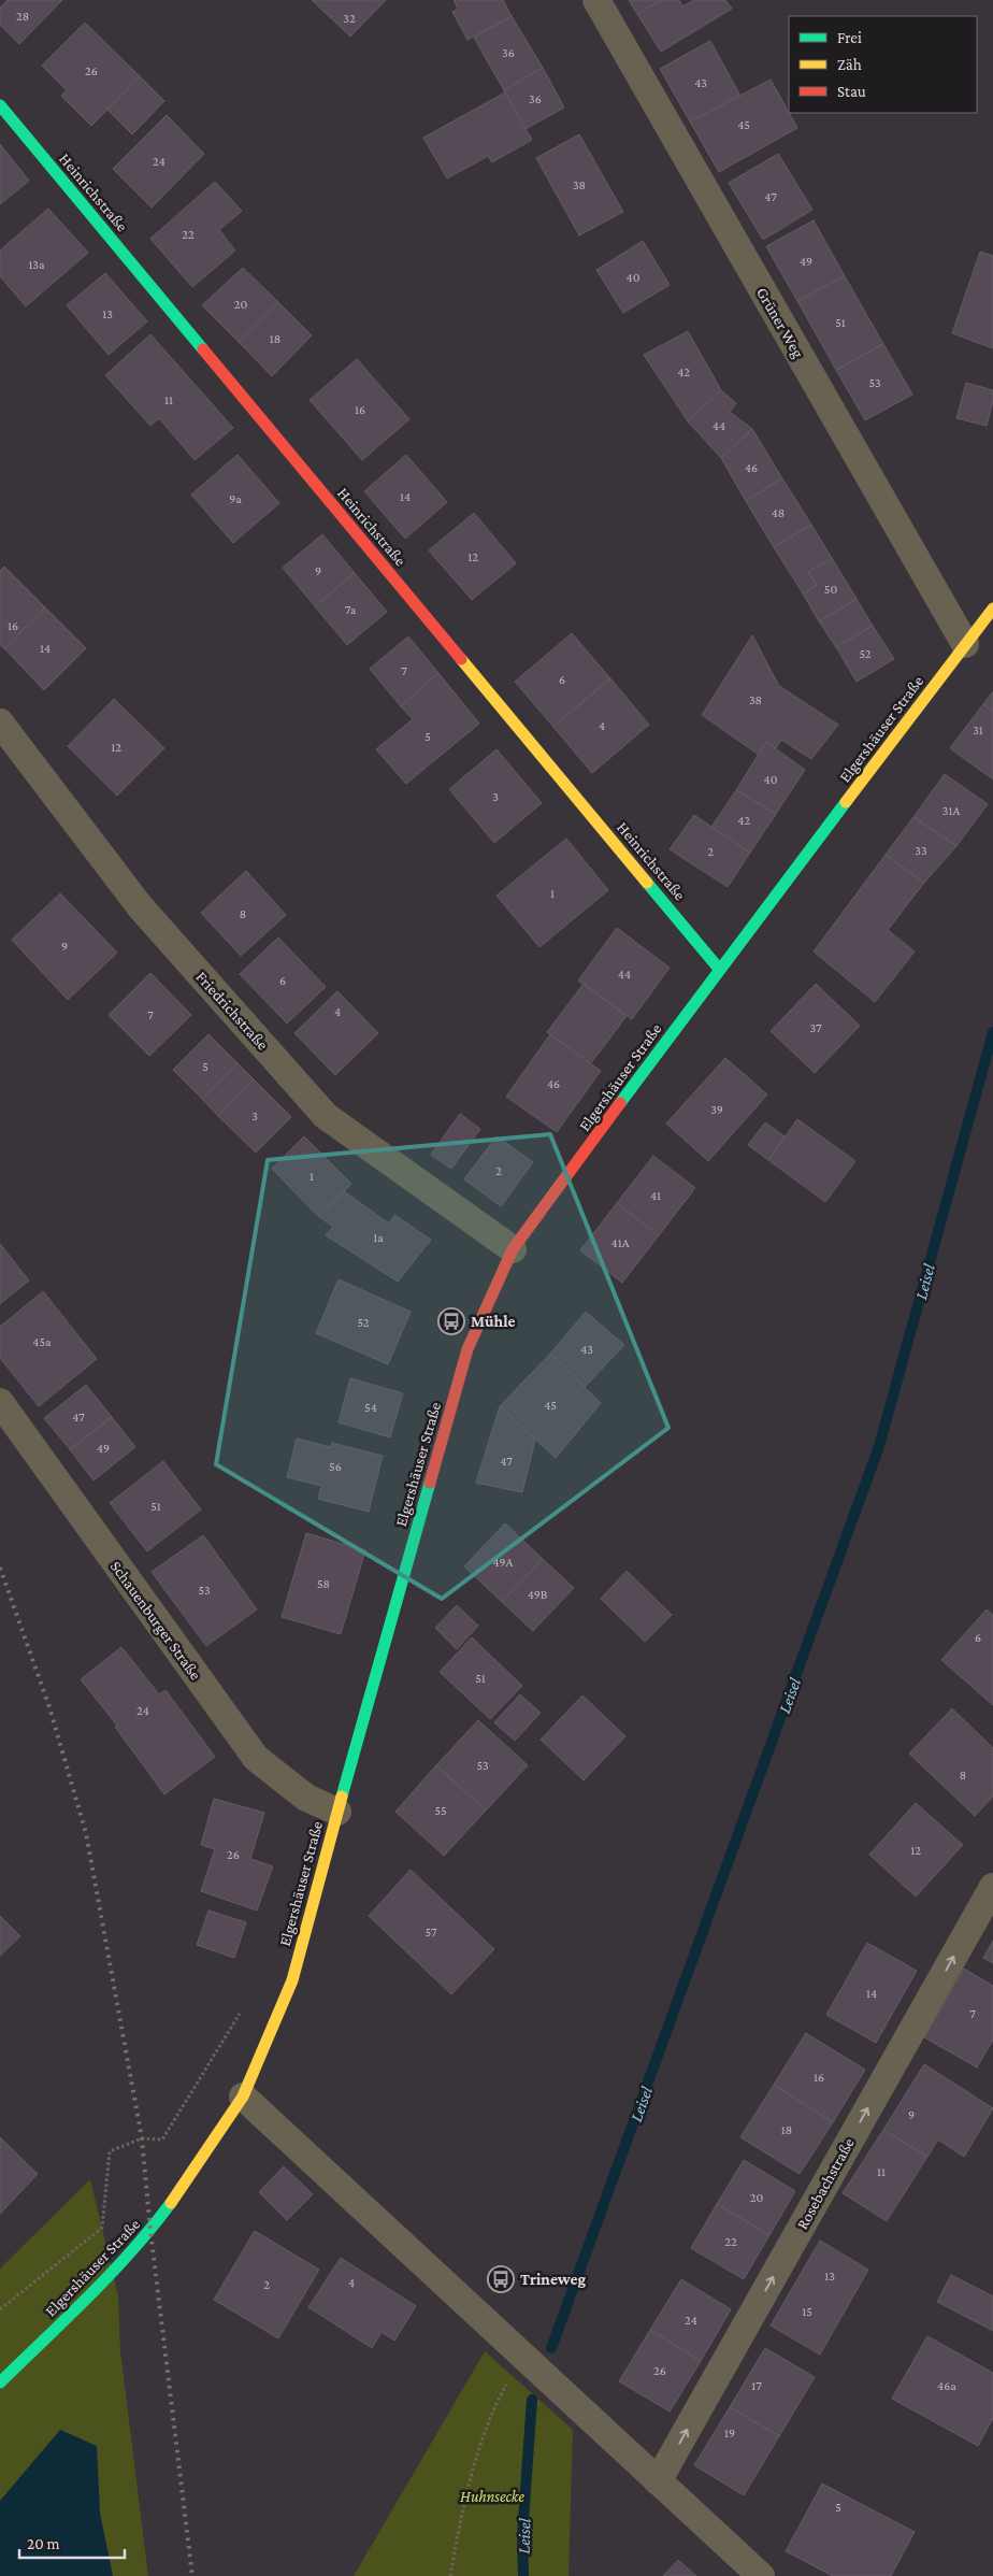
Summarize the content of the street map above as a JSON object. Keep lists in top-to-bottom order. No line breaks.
{"streets":{"street":["Heinrichstraße","Grüner Weg","Elgershäuser Straße","Friedrichstraße","Schauenburger Straße","Rosebachstraße"]},"crossings":[["Heinrichstraße","Elgershäuser Straße"],["Grüner Weg","Elgershäuser Straße"],["Elgershäuser Straße","Friedrichstraße"],["Elgershäuser Straße","Schauenburger Straße"]],"one_way":["Rosebachstraße"],"water":["Leisel"],"parks":["Huhnsecke"],"places":{"bus stop":["Mühle","Trineweg"]},"house_numbers":["28","32","36","26","43","36","45","24","38","47","22","49","13a","40","20","13","51","18","42","53","11","16","44","46","14","9a","48","12","9","50","7a","16","14","52","7","6","38","4","31","5","12","40","3","31A","42","33","2","1","8","9","44","6","4","7","37","5","46","39","3","2","1","41","1a","41A","52","45a","43","45","54","47","49","47","56","51","49A","58","53","49B","6","51","24","53","8","55","12","26","57","14","7","16","9","18","11","20","22","13","4","2","15","24","26","17","46a","19","5"],"legend":["Frei","Zäh","Stau"],"scale_bar":"20 m"}
